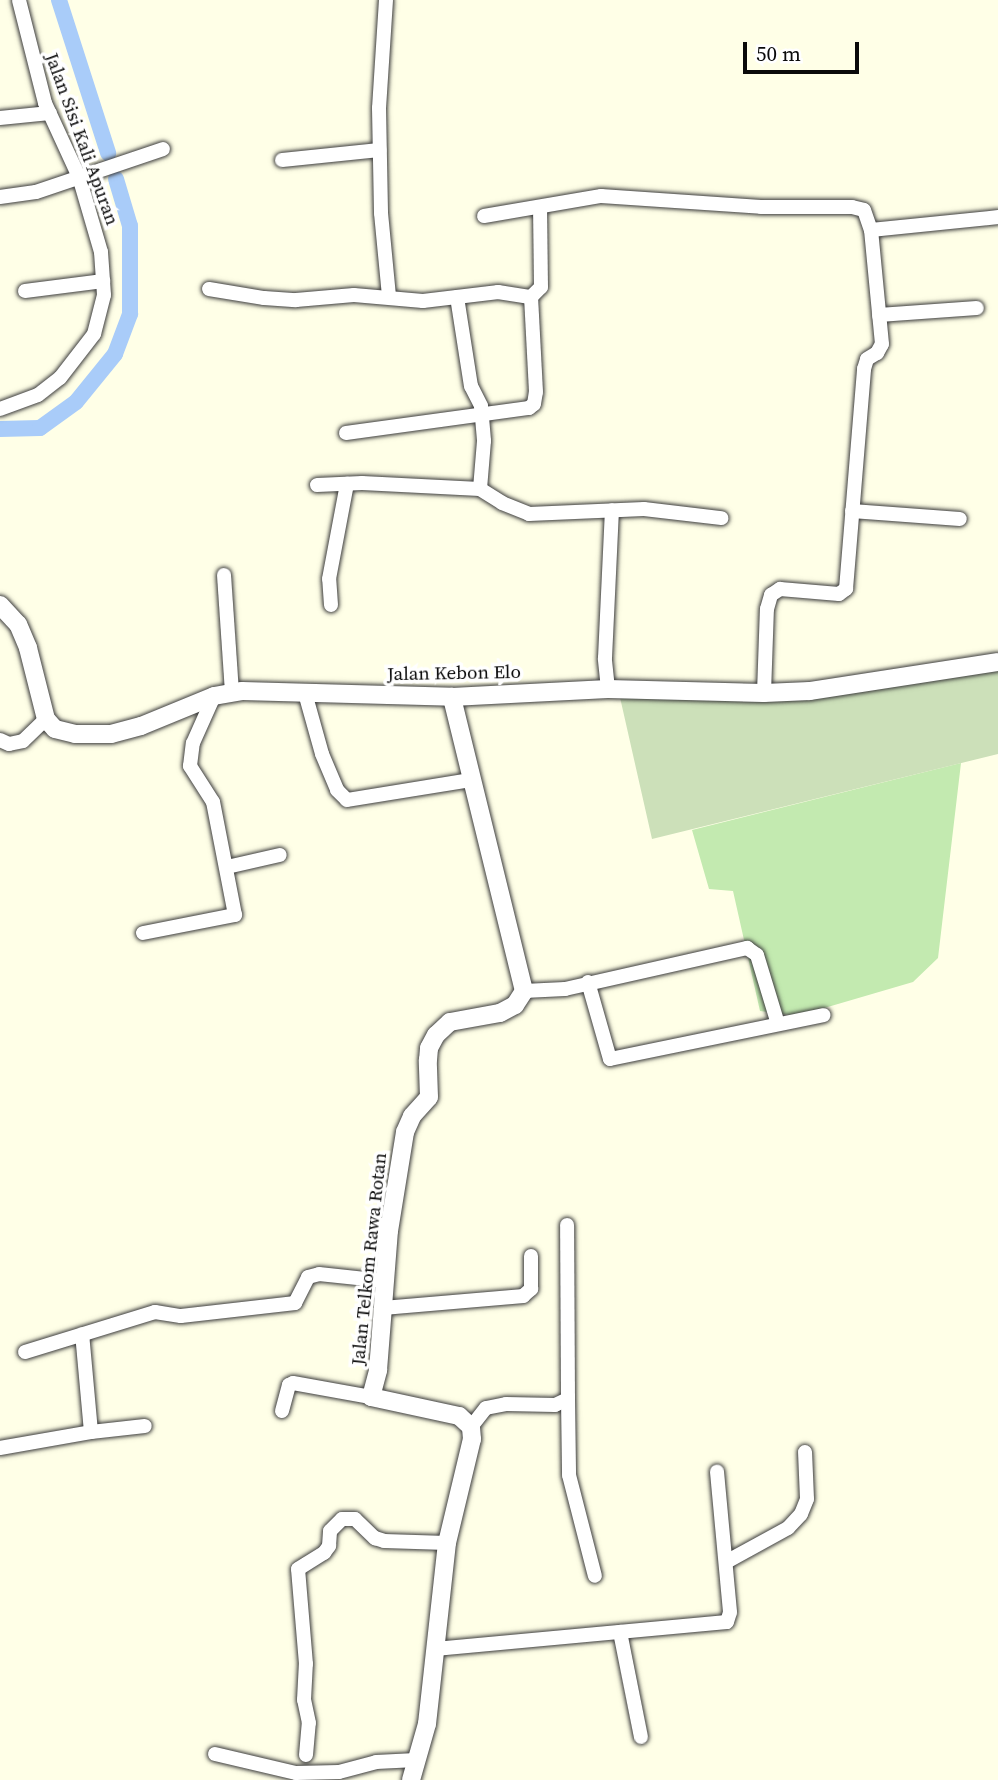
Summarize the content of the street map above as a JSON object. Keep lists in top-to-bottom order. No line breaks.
{"streets":{"street":["Jalan Sisi Kali Apuran","Jalan Kebon Elo","Jalan Telkom Rawa Rotan"]},"scale_bar":"50 m"}
